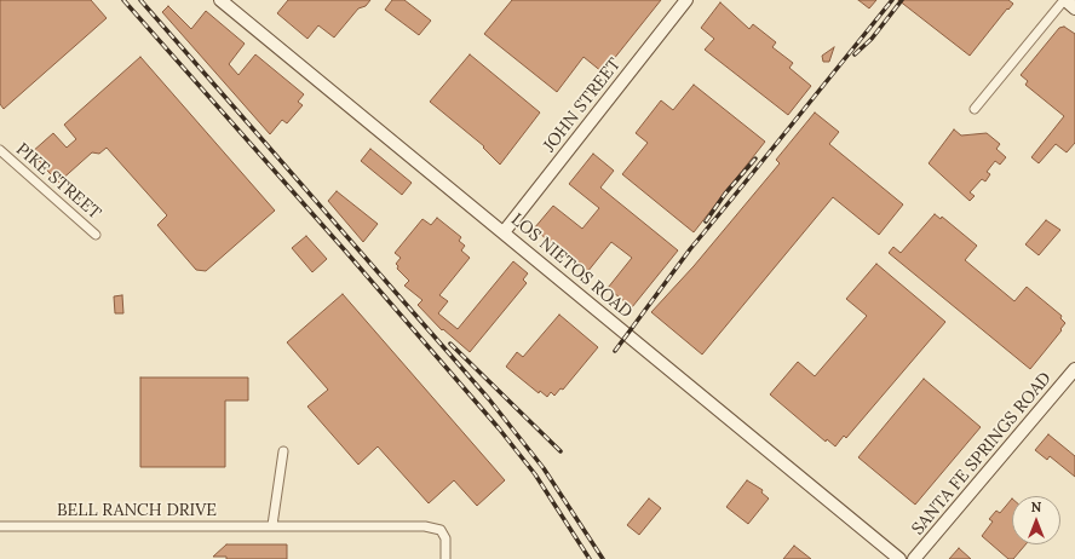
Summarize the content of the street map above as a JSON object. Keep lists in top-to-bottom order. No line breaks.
{"streets":{"main road":["JOHN STREET","LOS NIETOS ROAD","SANTA FE SPRINGS ROAD"],"street":["PIKE STREET","BELL RANCH DRIVE"]},"crossings":[["JOHN STREET","LOS NIETOS ROAD"]],"north":"top"}
